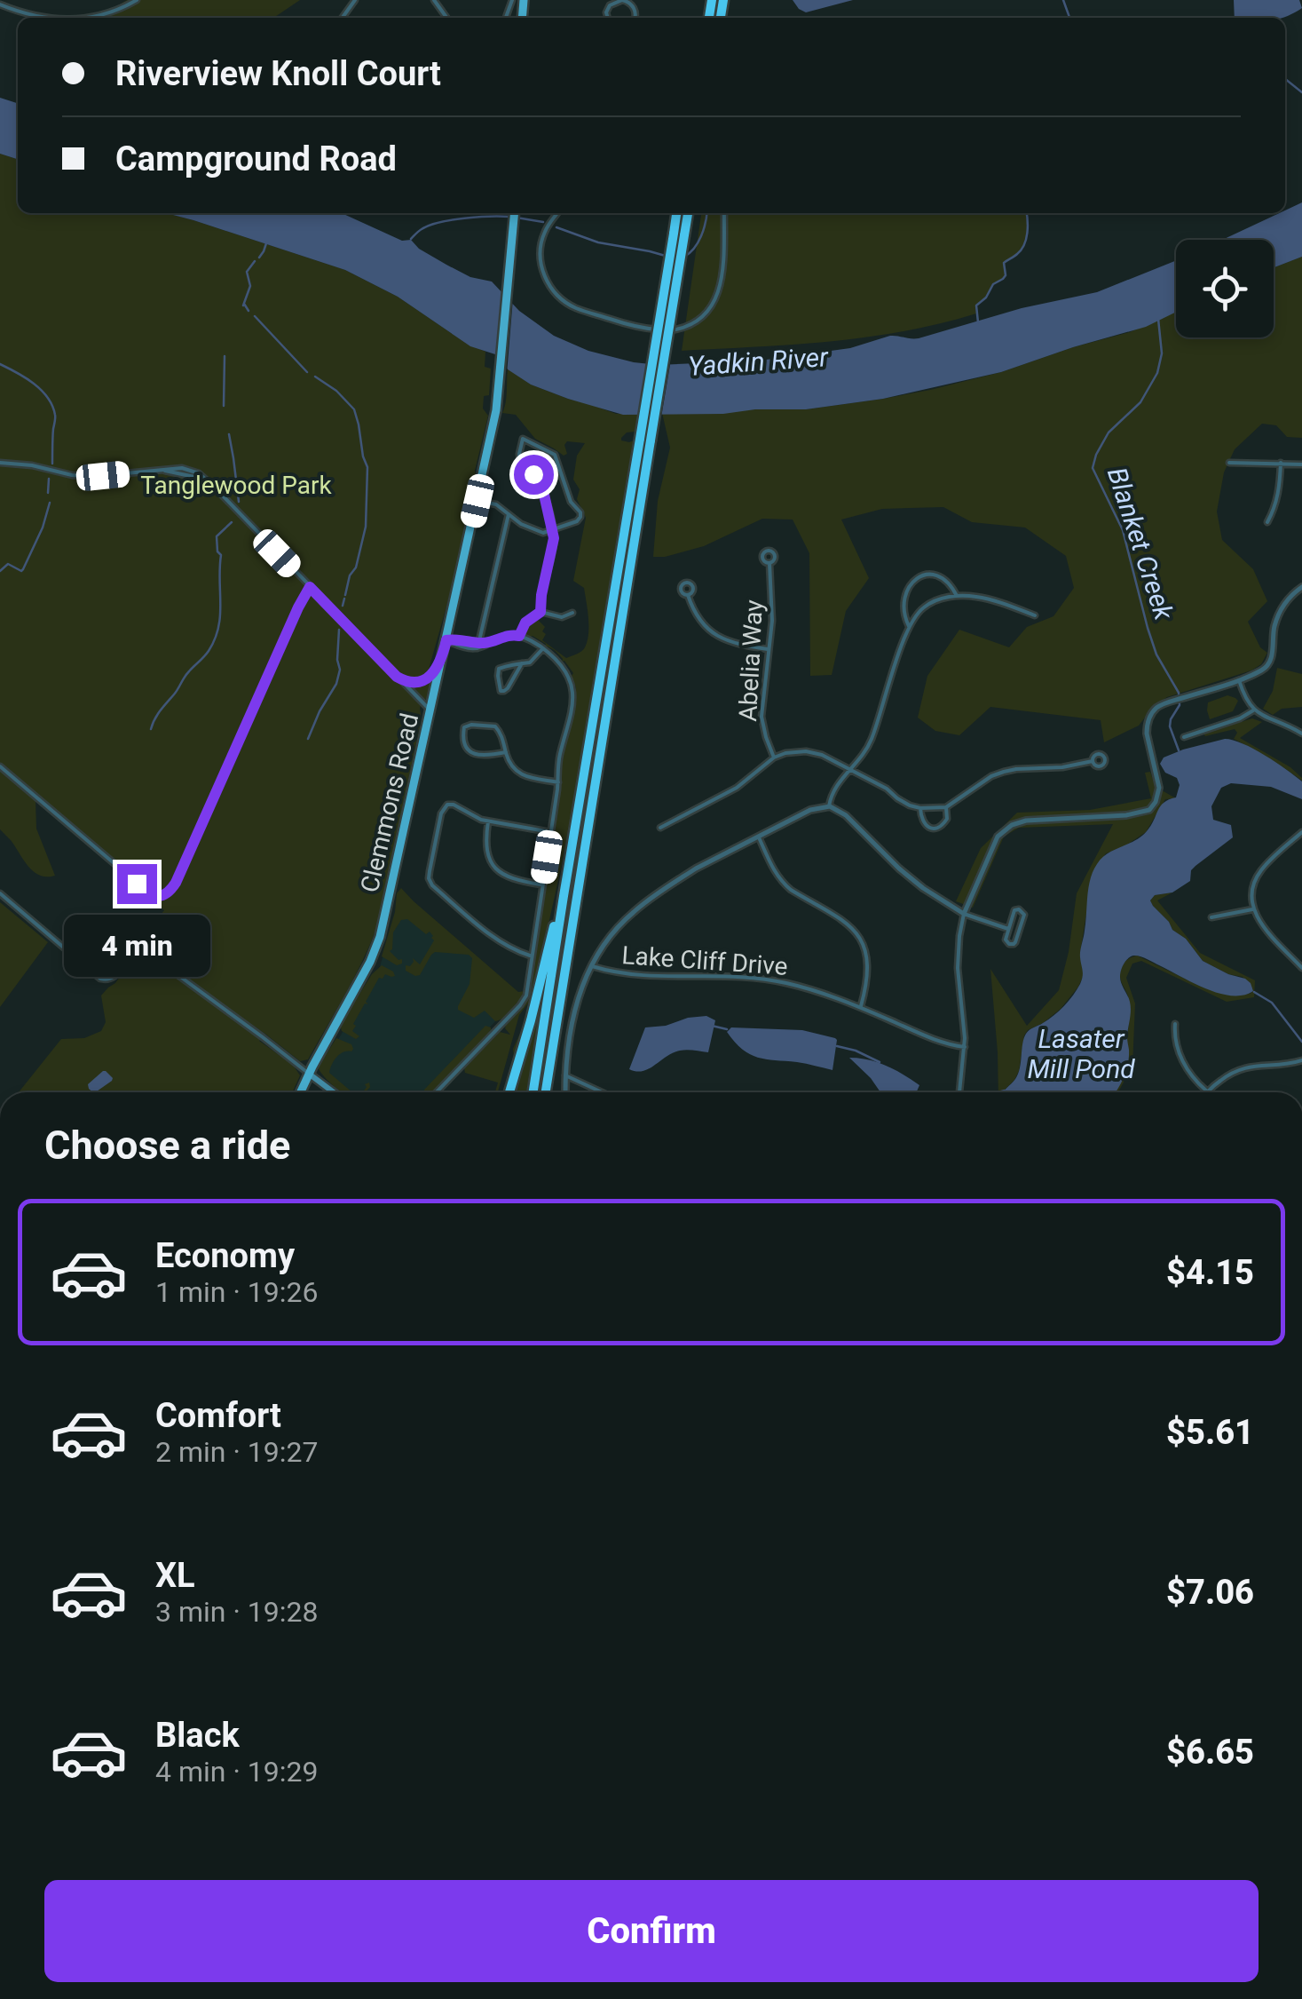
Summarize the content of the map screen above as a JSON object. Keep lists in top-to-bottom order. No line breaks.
{"streets":{"main road":["Clemmons Road"],"street":["Abelia Way","Lake Cliff Drive"]},"water":["Yadkin River","Blanket Creek","Lasater Mill Pond"],"parks":["Tanglewood Park"],"page":{"banner":["Riverview Knoll Court","Campground Road"],"bubble":"4 min","heading":"Choose a ride","list":[{"name":"Economy","note":"1 min · 19:26","value":"$4.15"},{"name":"Comfort","note":"2 min · 19:27","value":"$5.61"},{"name":"XL","note":"3 min · 19:28","value":"$7.06"},{"name":"Black","note":"4 min · 19:29","value":"$6.65"}],"buttons":"Confirm"}}
